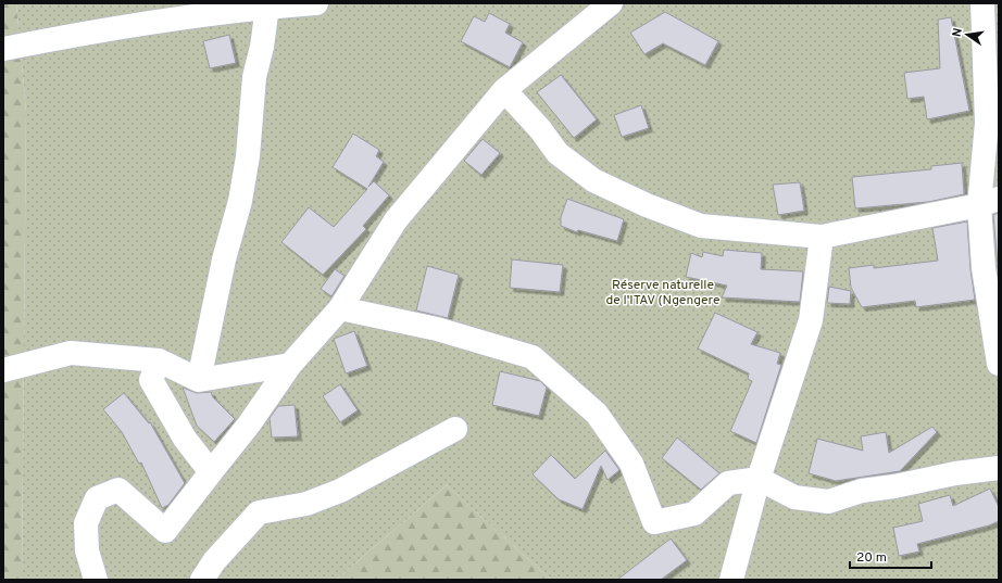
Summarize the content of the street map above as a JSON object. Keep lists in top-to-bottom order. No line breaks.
{"parks":["Réserve naturelle de l'ITAV (Ngengere"],"scale_bar":"20 m","north":"left"}
